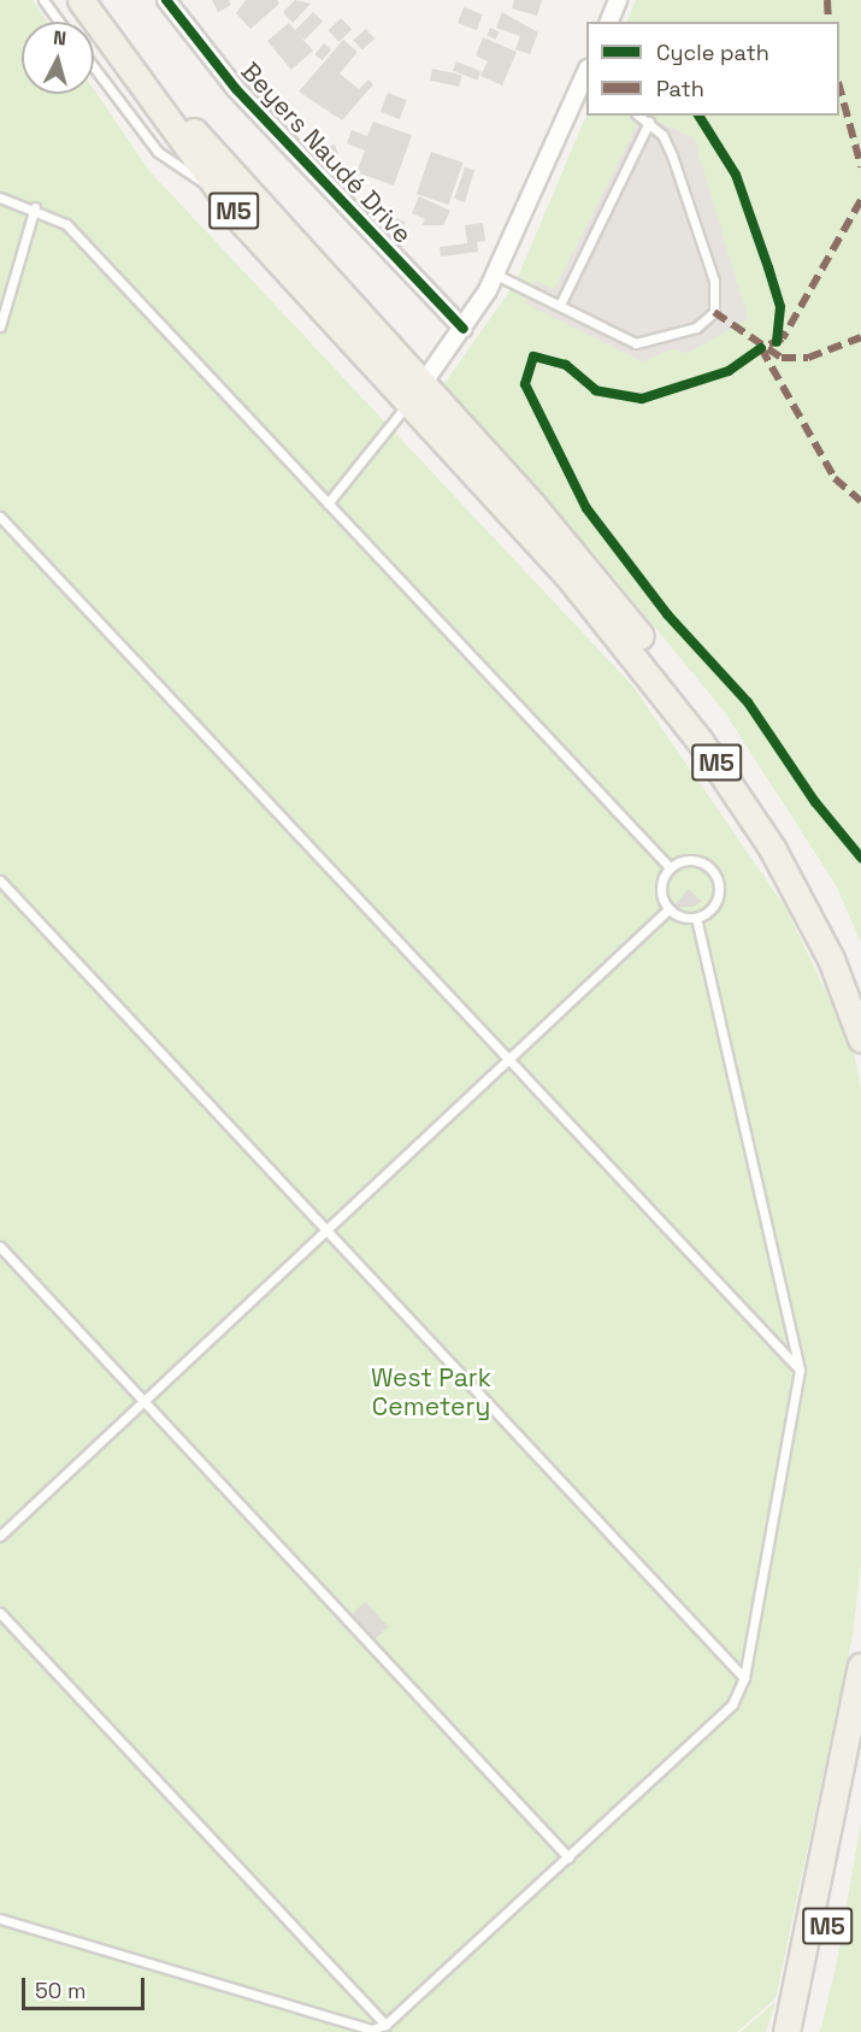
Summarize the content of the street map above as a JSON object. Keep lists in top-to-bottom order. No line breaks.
{"streets":{"main road":["M5"],"street":["Beyers Naudé Drive"]},"parks":["West Park Cemetery"],"legend":["Cycle path","Path"],"scale_bar":"50 m","north":"top"}
